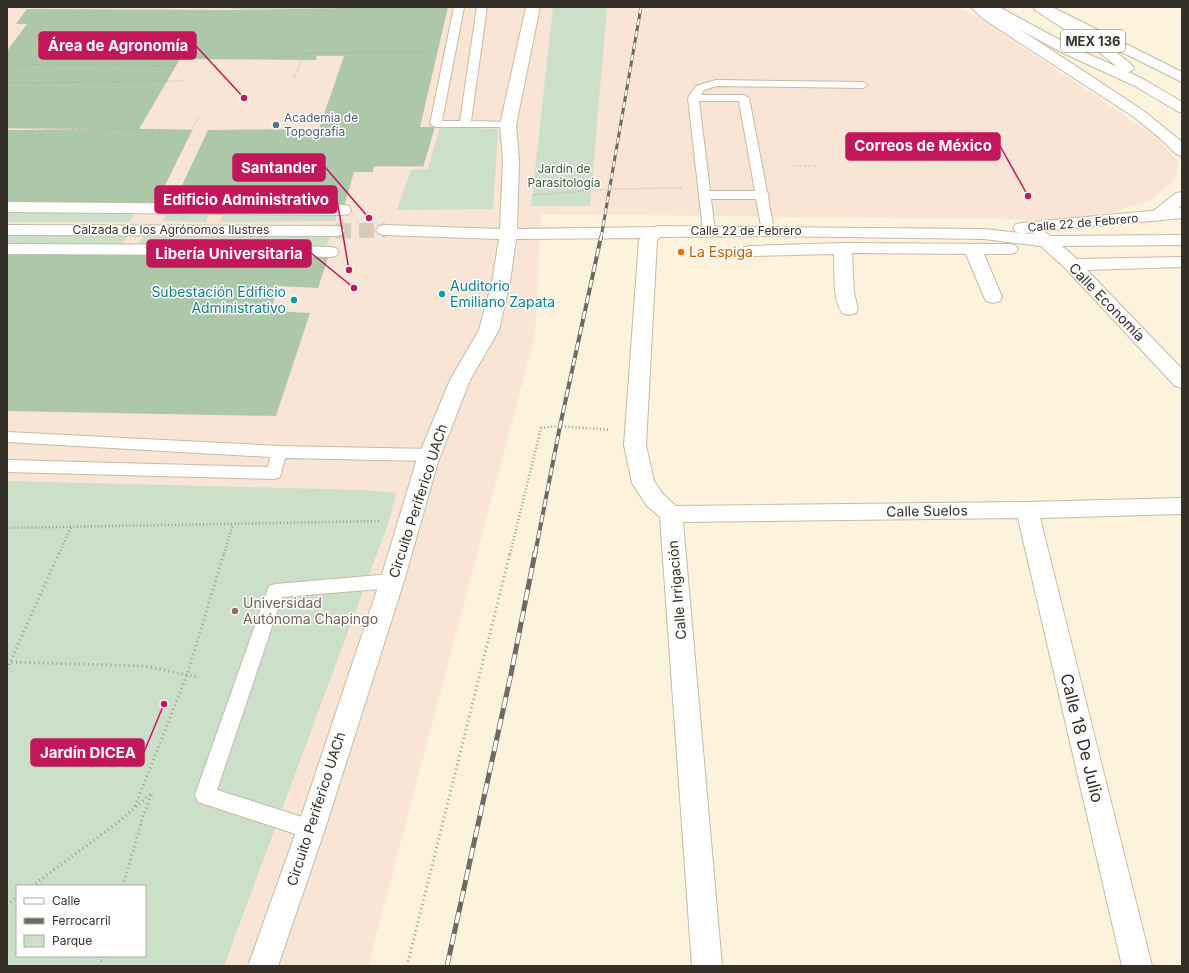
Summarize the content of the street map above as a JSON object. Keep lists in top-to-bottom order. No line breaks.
{"streets":{"main road":["MEX 136","Calle 22 de Febrero","Calzada de los Agrónomos Ilustres","Calle Economía","Circuito Periferico UACh","Calle Suelos","Calle Irrigación","Calle 18 De Julio"]},"crossings":[["Calle 22 de Febrero","Calle Economía"],["Calle 22 de Febrero","Circuito Periferico UACh"],["Calle Suelos","Calle Irrigación"],["Calle Suelos","Calle 18 De Julio"]],"parks":["Jardín de Parasitología"],"places":["Área de Agronomía","Academia de Topografía","Correos de México","Santander","La Espiga","Edificio Administrativo","Libería Universitaria","Auditorio Emiliano Zapata","Subestación Edificio Administrativo","Universidad Autónoma Chapingo","Jardín DICEA"],"legend":["Calle","Ferrocarril","Parque"]}
